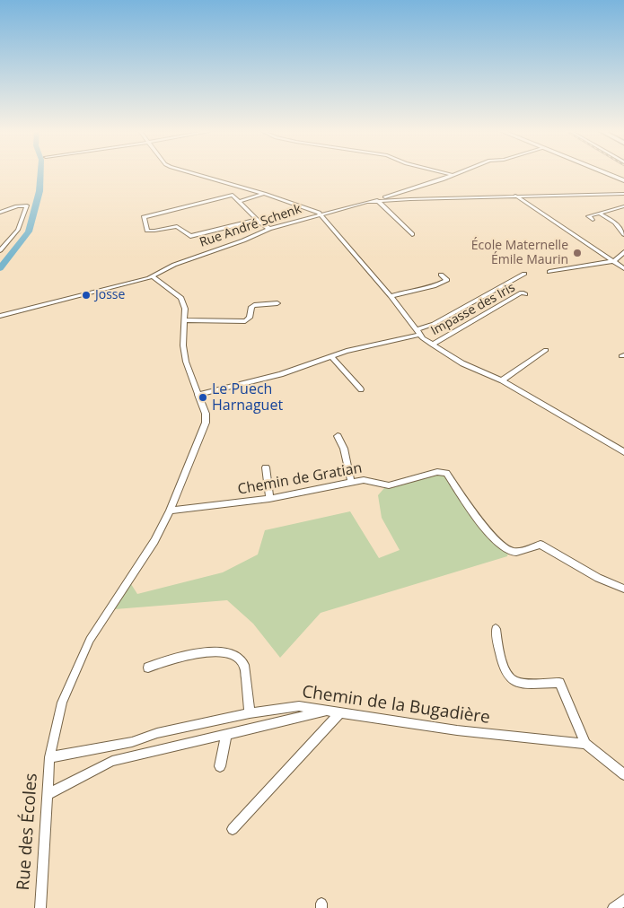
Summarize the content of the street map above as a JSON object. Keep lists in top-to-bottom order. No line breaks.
{"streets":{"street":["Rue André Schenk","Impasse des Iris","Chemin de Gratian","Chemin de la Bugadière","Rue des Écoles"]},"crossings":[["Rue André Schenk","Rue des Écoles"],["Chemin de Gratian","Rue des Écoles"],["Chemin de la Bugadière","Rue des Écoles"]],"places":["École Maternelle Émile Maurin","Josse","Le Puech Harnaguet"]}
